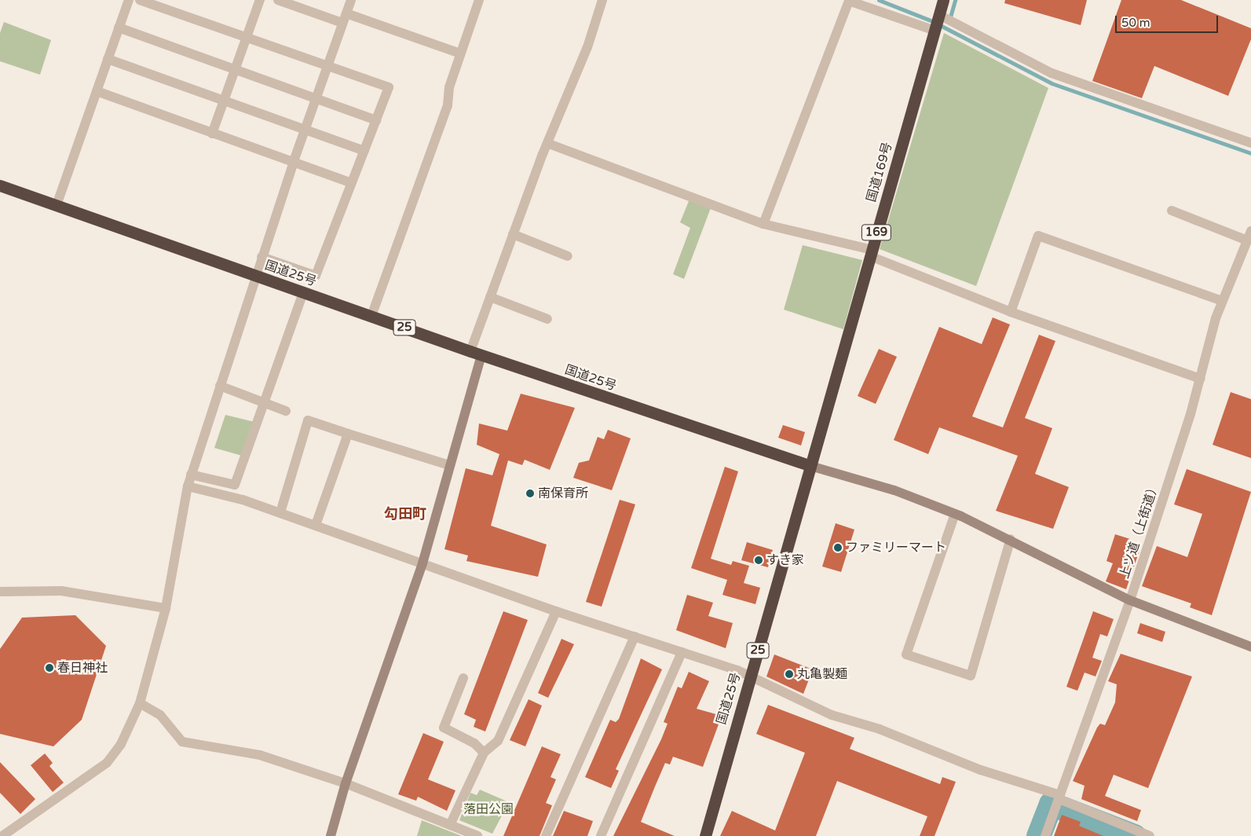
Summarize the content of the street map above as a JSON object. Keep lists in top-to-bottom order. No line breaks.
{"streets":{"highway":["国道169号","169","国道25号","25"],"street":["上ツ道（上街道）"]},"crossings":[["国道169号","国道25号"]],"districts":["勾田町"],"parks":["落田公園"],"places":["南保育所","ファミリーマート","すき家","春日神社","丸亀製麺"],"scale_bar":"50 m"}
